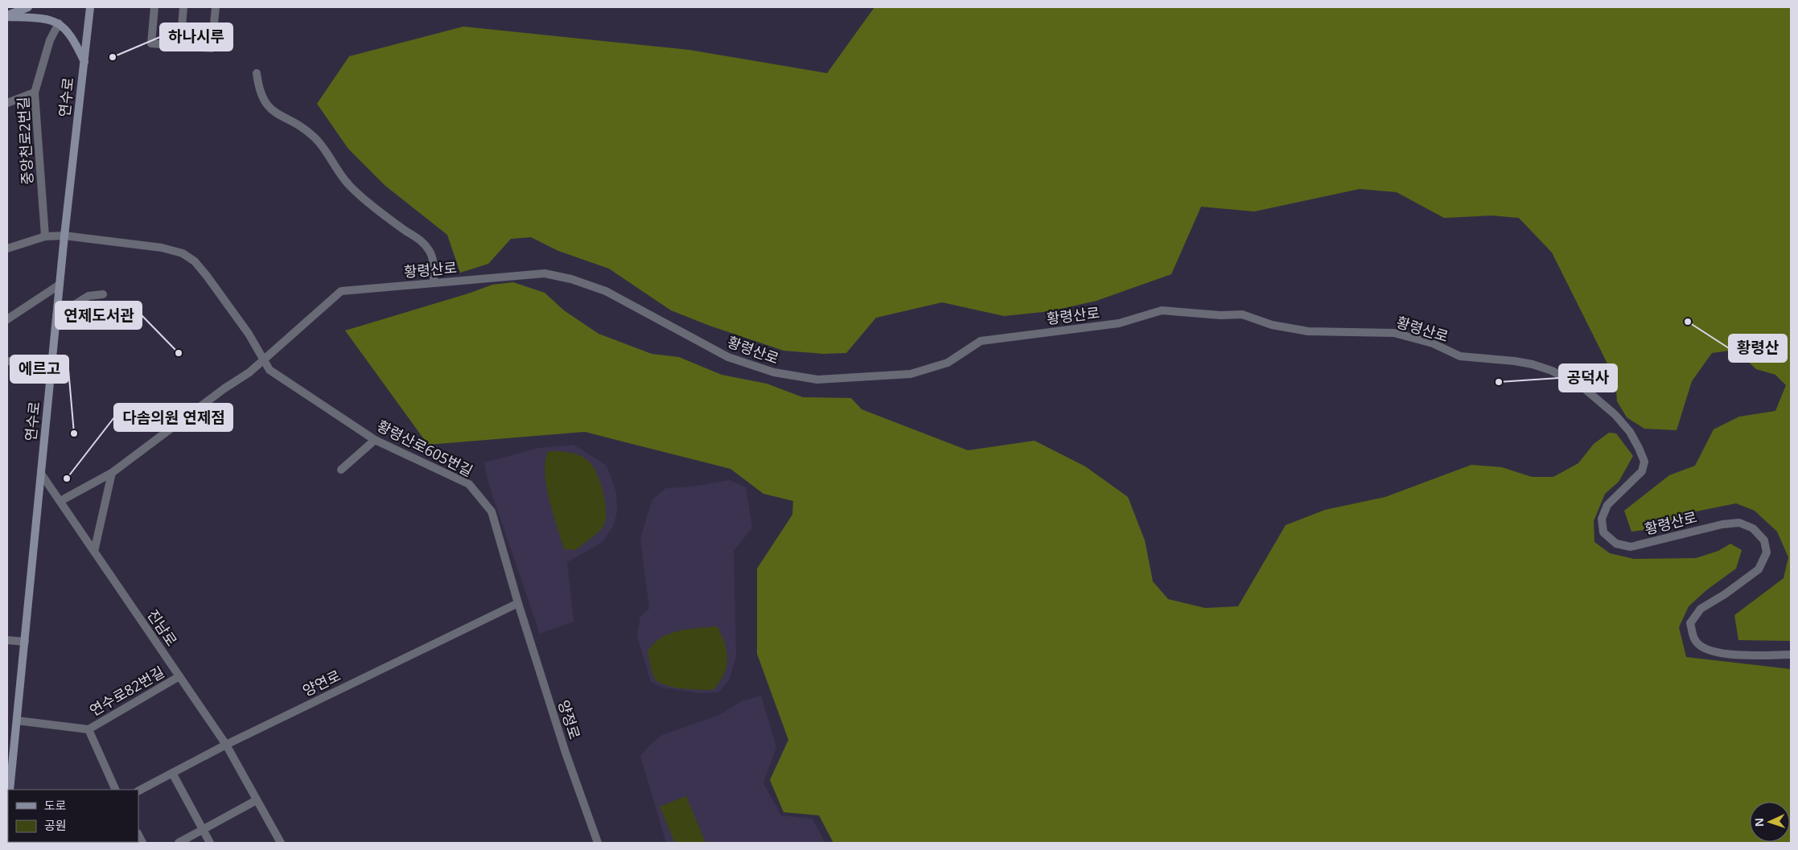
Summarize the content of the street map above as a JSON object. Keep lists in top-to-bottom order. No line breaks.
{"streets":{"main road":["연수로"],"street":["중앙천로2번길","황령산로","황령산로605번길","진남로","양연로","연수로82번길","양정로"]},"crossings":[["연수로","황령산로605번길"],["연수로","진남로"],["연수로","연수로82번길"],["중앙천로2번길","황령산로605번길"],["황령산로","황령산로605번길"],["황령산로","진남로"],["황령산로605번길","양연로"],["황령산로605번길","양정로"],["진남로","양연로"],["진남로","연수로82번길"],["양연로","양정로"]],"places":["하나시루","황령산","연제도서관","공덕사","에르고","다솜의원 연제점"],"legend":["도로","공원"],"north":"left"}
